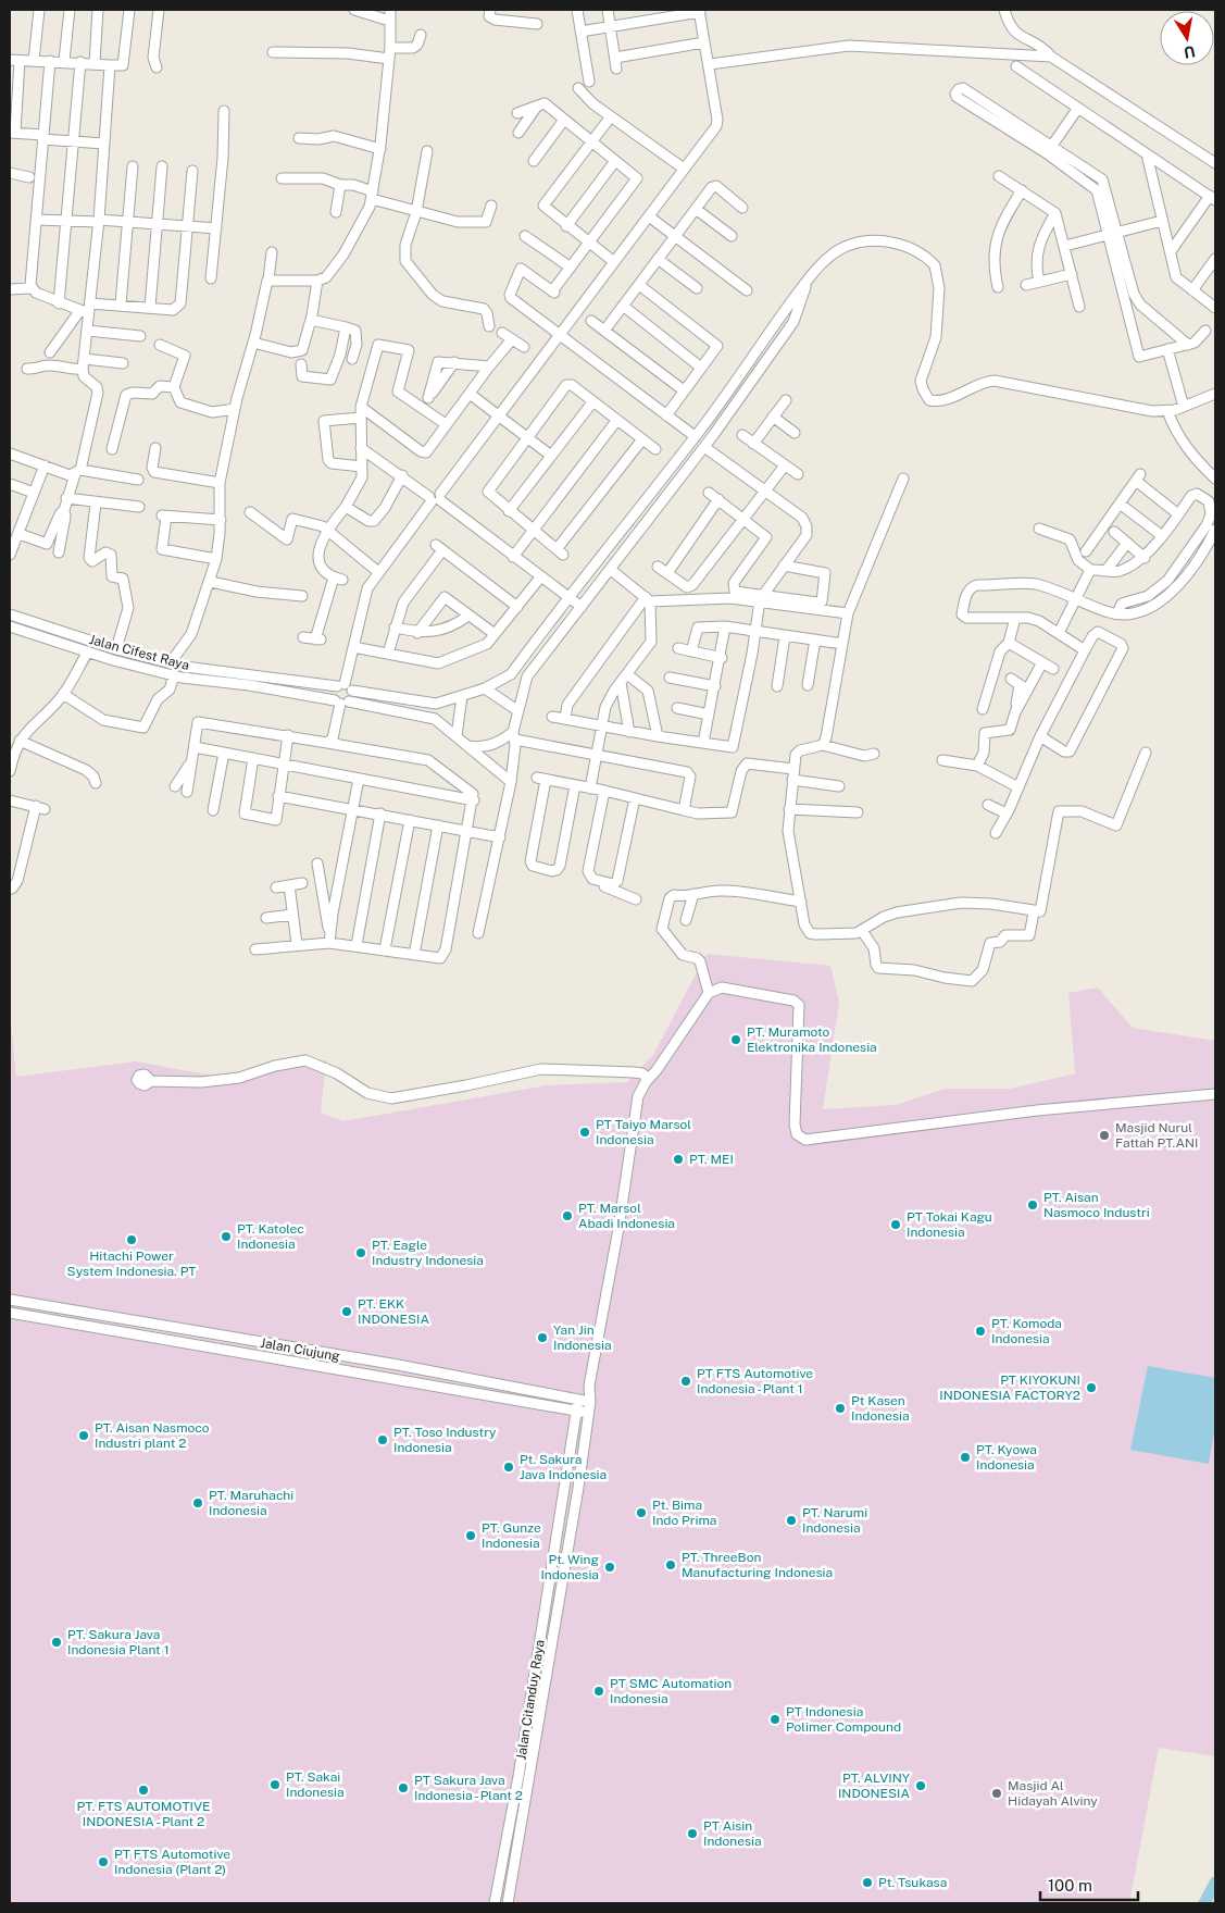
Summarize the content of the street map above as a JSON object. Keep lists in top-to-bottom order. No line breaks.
{"streets":{"street":["Jalan Cifest Raya","Jalan Ciujung","Jalan Citanduy Raya"]},"crossings":[["Jalan Ciujung","Jalan Citanduy Raya"]],"places":["PT. Muramoto Elektronika Indonesia","PT Taiyo Marsol Indonesia","Masjid Nurul Fattah PT.ANI","PT. MEI","PT. Aisan Nasmoco Industri","PT. Marsol Abadi Indonesia","PT Tokai Kagu Indonesia","PT. Katolec Indonesia","Hitachi Power System Indonesia. PT","PT. Eagle Industry Indonesia","PT. EKK INDONESIA","PT. Komoda Indonesia","Yan Jin Indonesia","PT FTS Automotive Indonesia - Plant 1","PT KIYOKUNI INDONESIA FACTORY2","Pt Kasen Indonesia","PT. Aisan Nasmoco Industri plant 2","PT. Toso Industry Indonesia","PT. Kyowa Indonesia","Pt. Sakura Java Indonesia","PT. Maruhachi Indonesia","Pt. Bima Indo Prima","PT. Narumi Indonesia","PT. Gunze Indonesia","PT. ThreeBon Manufacturing Indonesia","Pt. Wing Indonesia","PT. Sakura Java Indonesia Plant 1","PT SMC Automation Indonesia","PT Indonesia Polimer Compound","PT. Sakai Indonesia","PT. ALVINY INDONESIA","PT Sakura Java Indonesia - Plant 2","PT. FTS AUTOMOTIVE INDONESIA - Plant 2","Masjid Al Hidayah Alviny","PT Aisin Indonesia","PT FTS Automotive Indonesia (Plant 2)","Pt. Tsukasa"],"scale_bar":"100 m","north":"bottom"}
